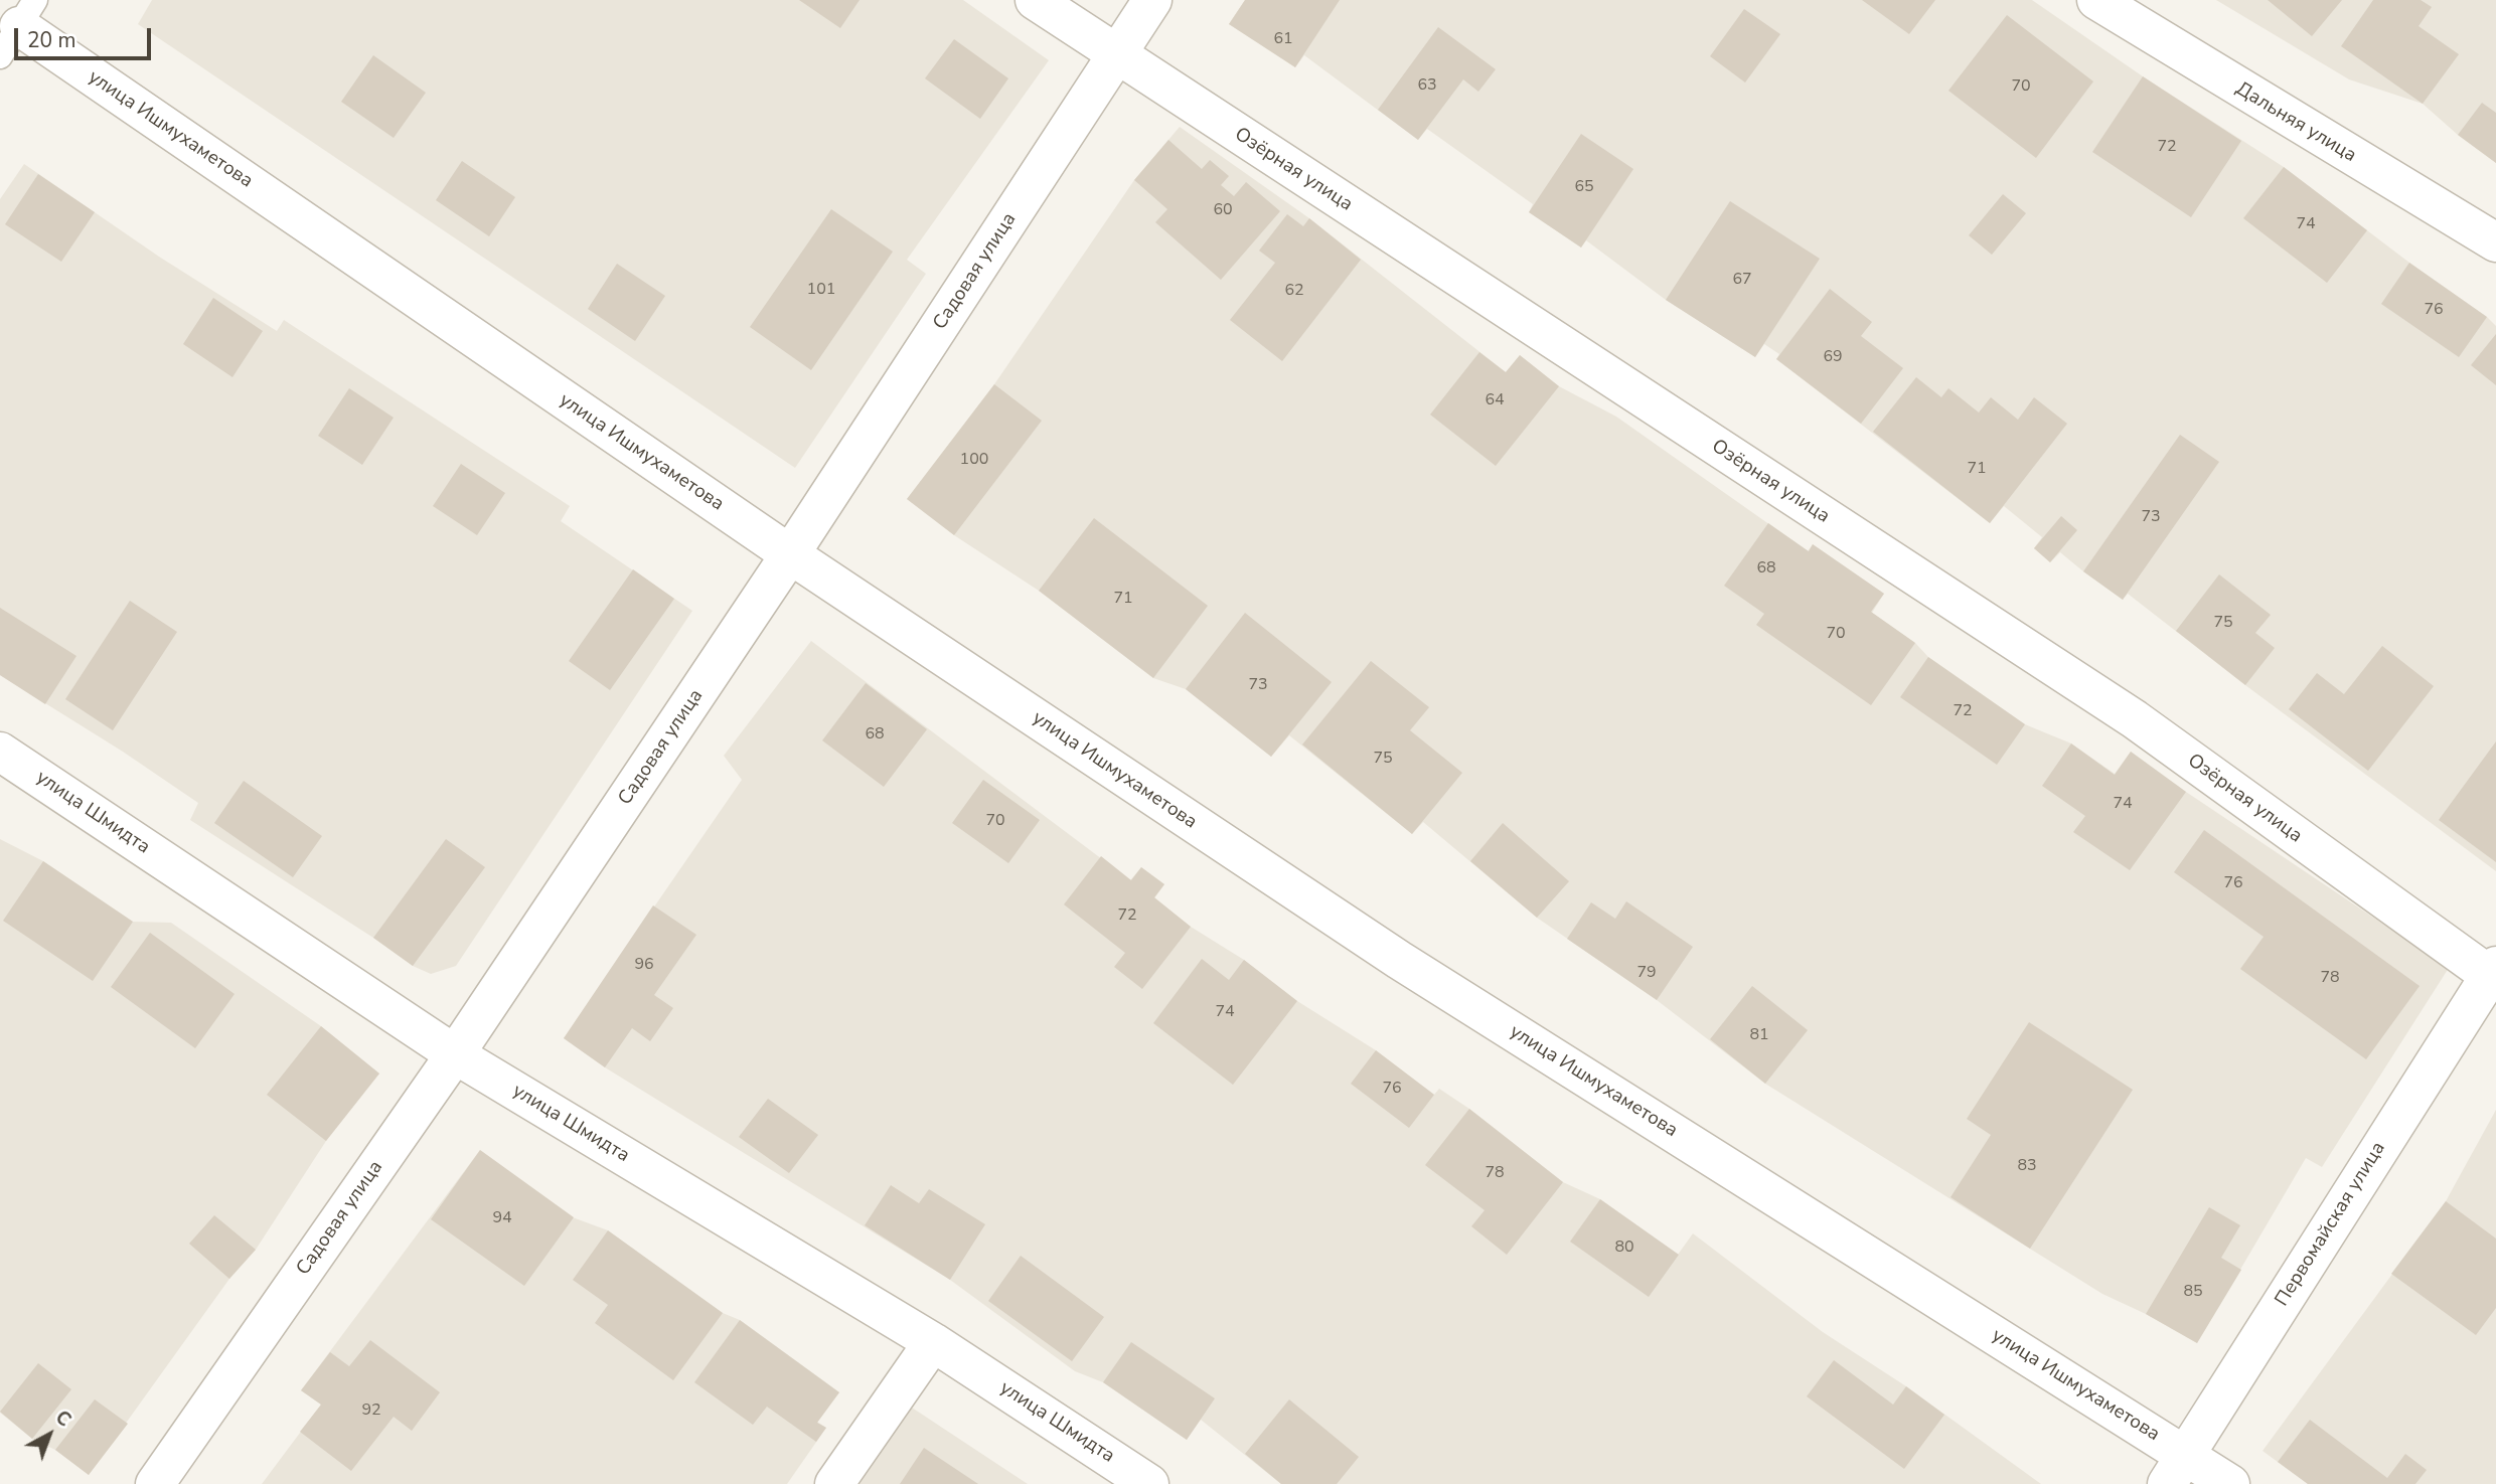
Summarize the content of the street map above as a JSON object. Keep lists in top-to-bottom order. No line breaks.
{"streets":{"street":["Дальняя улица","улица Ишмухаметова","Озёрная улица","Садовая улица","улица Шмидта","Первомайская улица"]},"crossings":[["улица Ишмухаметова","Садовая улица"],["улица Ишмухаметова","Первомайская улица"],["Озёрная улица","Садовая улица"],["Озёрная улица","Первомайская улица"],["Садовая улица","улица Шмидта"]],"house_numbers":["61","63","70","72","65","60","74","67","101","62","76","69","64","100","71","73","68","71","75","70","73","72","68","75","74","70","76","72","96","79","78","74","81","76","83","78","94","80","85","92"],"scale_bar":"20 m","north":"top right"}
